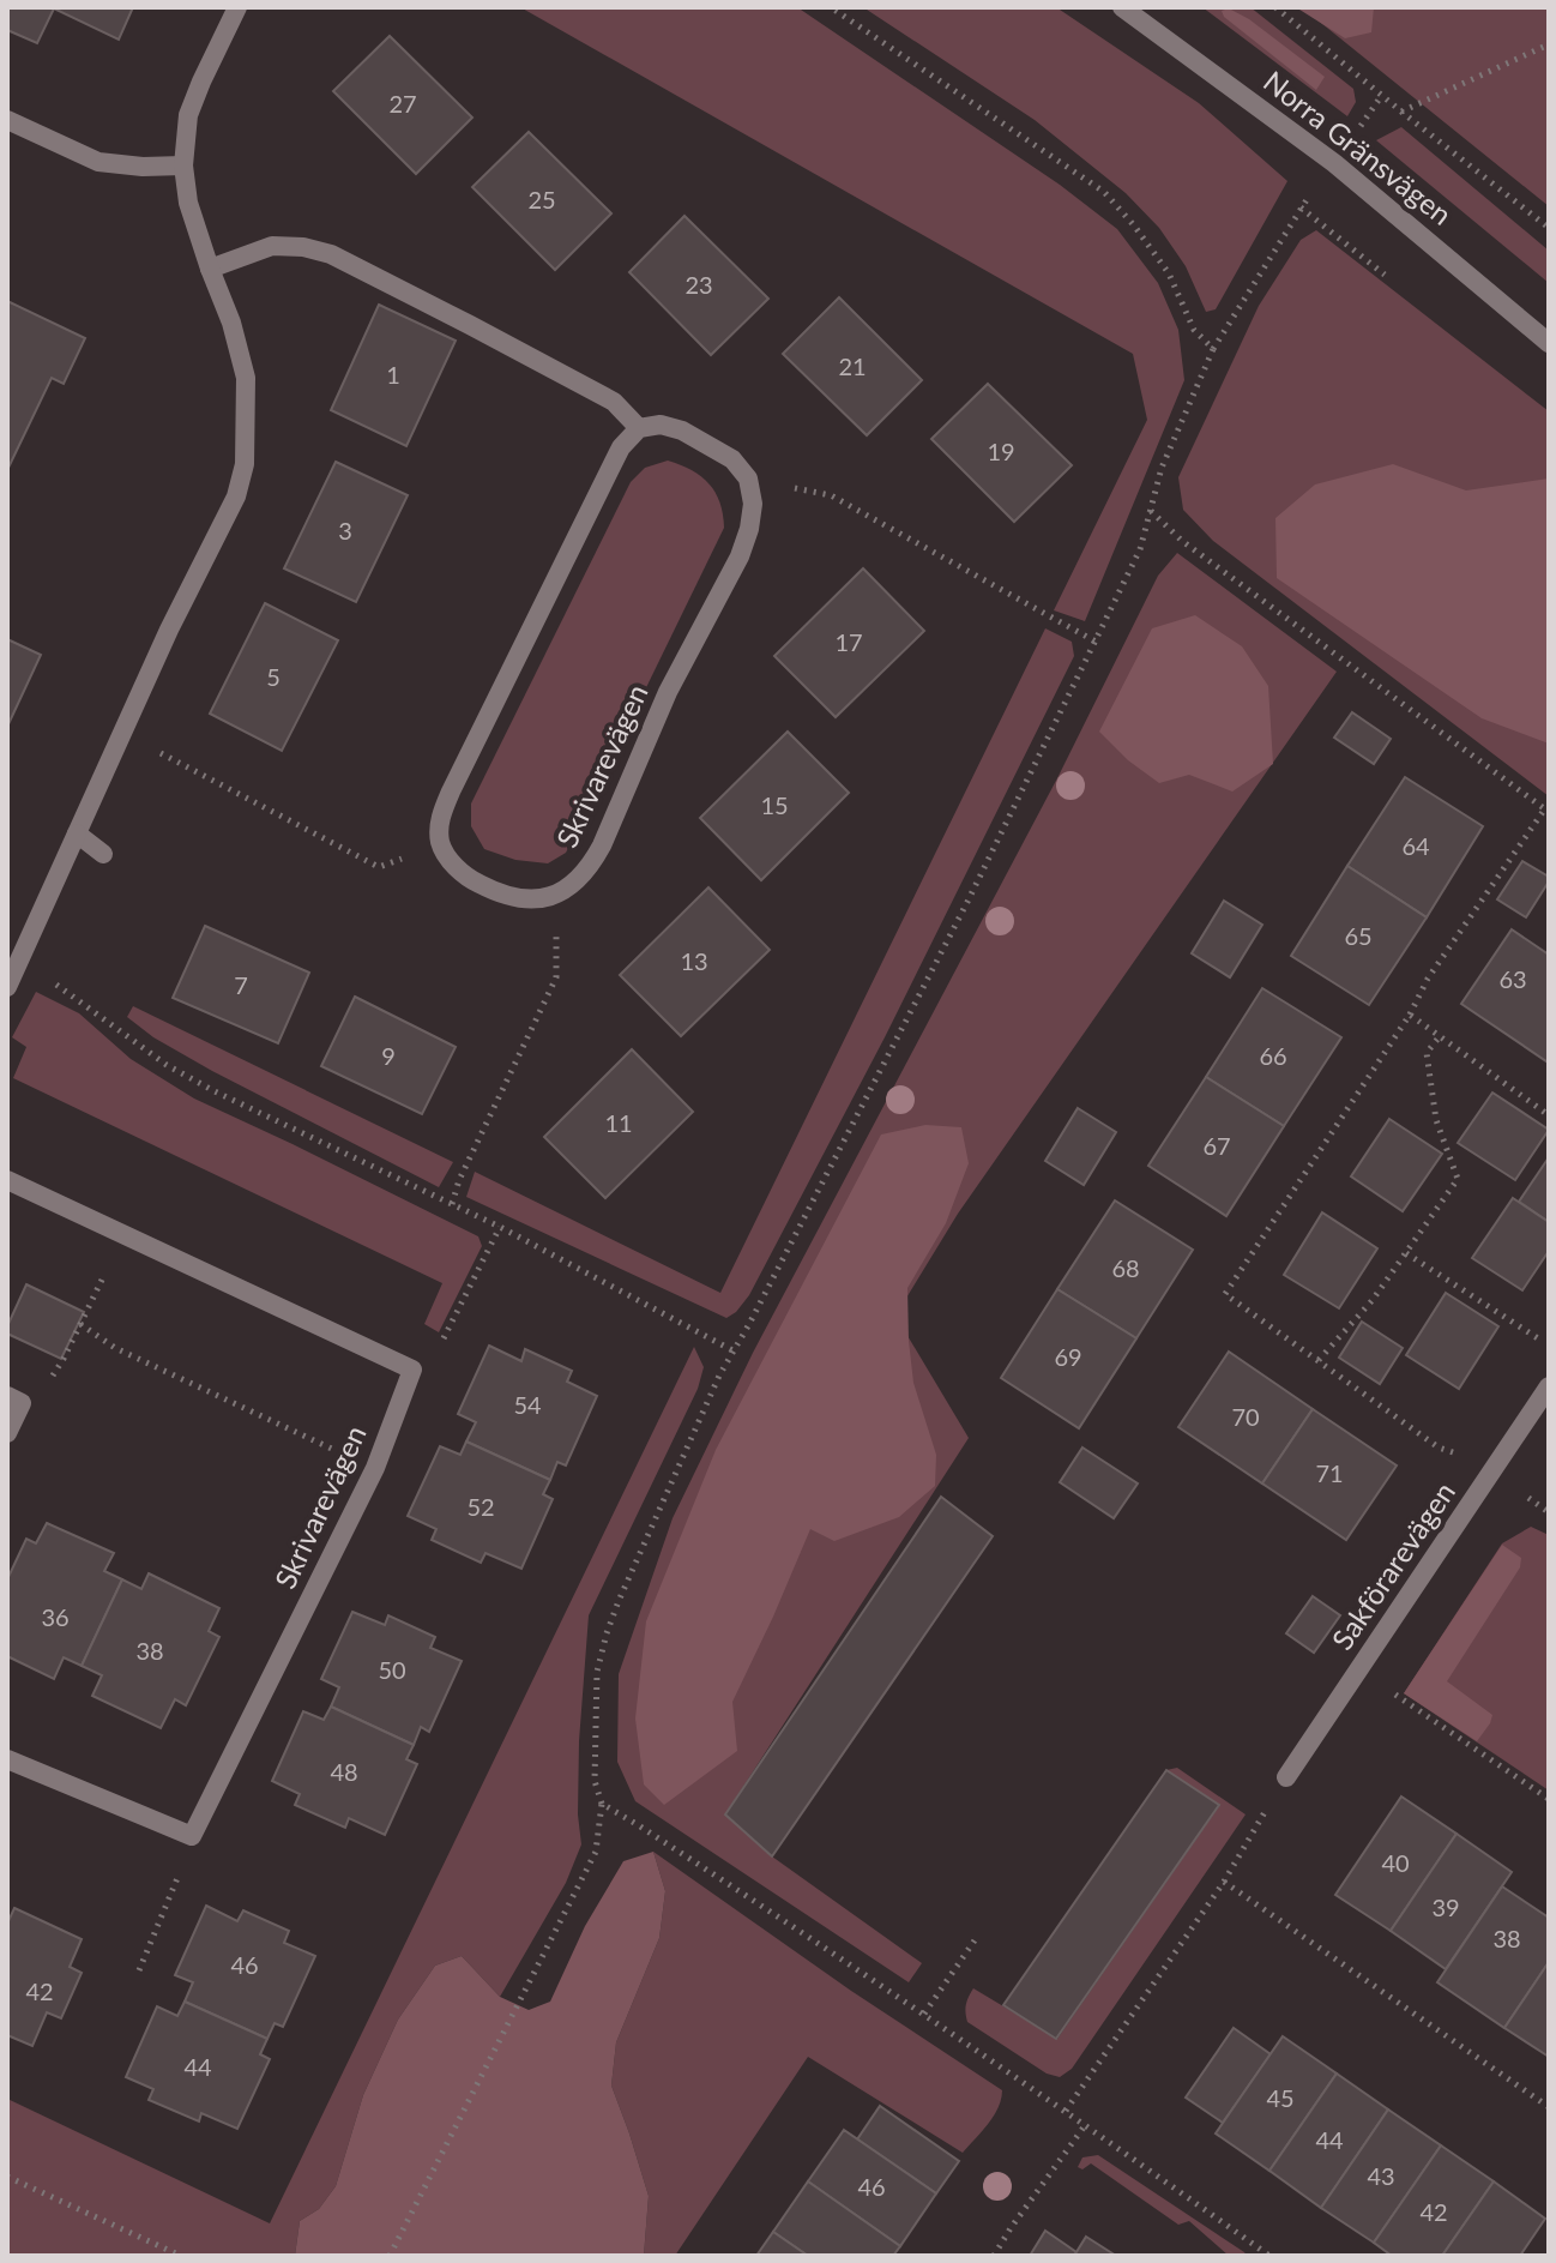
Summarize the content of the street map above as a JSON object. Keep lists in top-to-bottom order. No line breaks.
{"streets":{"street":["Norra Gränsvägen","Skrivarevägen","Sakförarevägen"]},"house_numbers":["27","25","23","21","1","19","3","17","5","15","64","65","13","63","7","9","66","11","67","68","69","54","70","71","52","36","38","50","48","40","39","38","46","42","44","45","44","43","46","42"]}
